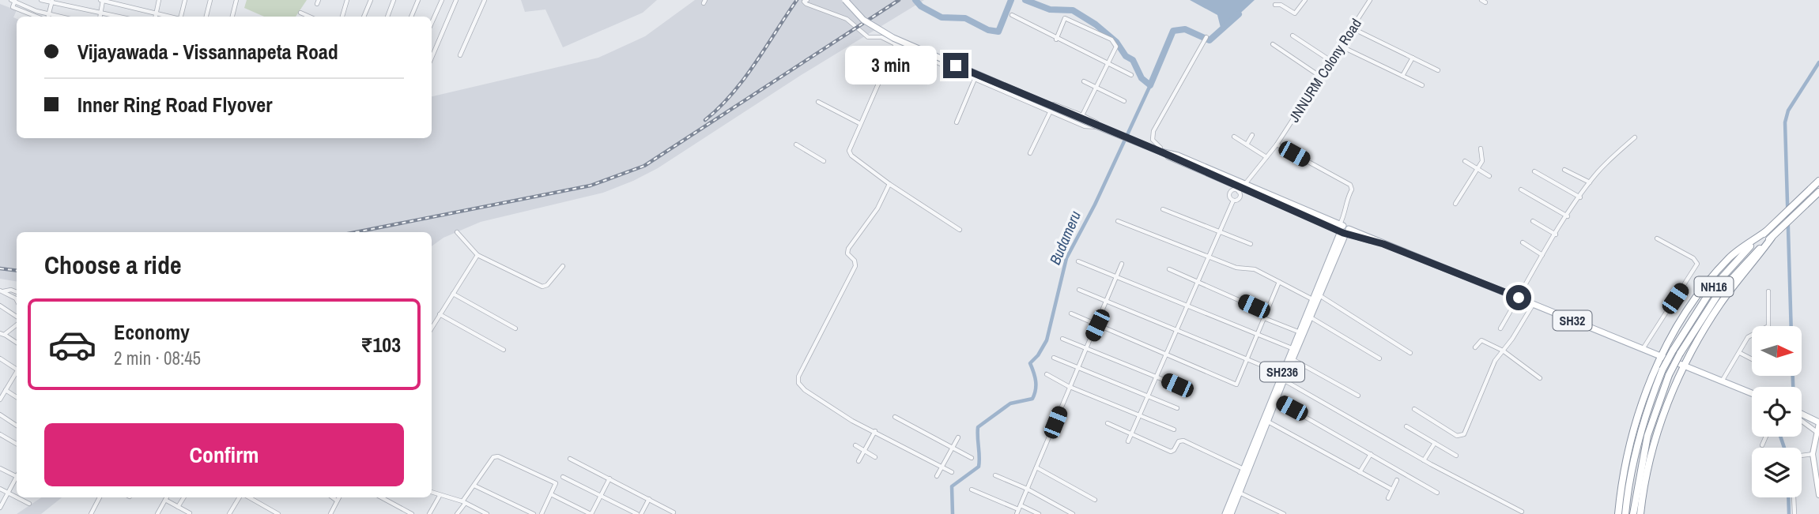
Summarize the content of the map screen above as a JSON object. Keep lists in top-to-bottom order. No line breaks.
{"streets":{"highway":["NH16"],"main road":["SH32","SH236"],"street":["JNNURM Colony Road"]},"crossings":[["JNNURM Colony Road","SH32"],["SH32","SH236"]],"water":["Budameru"],"north":"right","page":{"banner":["Vijayawada - Vissannapeta Road","Inner Ring Road Flyover"],"bubble":"3 min","heading":"Choose a ride","list":[{"name":"Economy","note":"2 min · 08:45","value":"₹103"}],"buttons":"Confirm"}}
